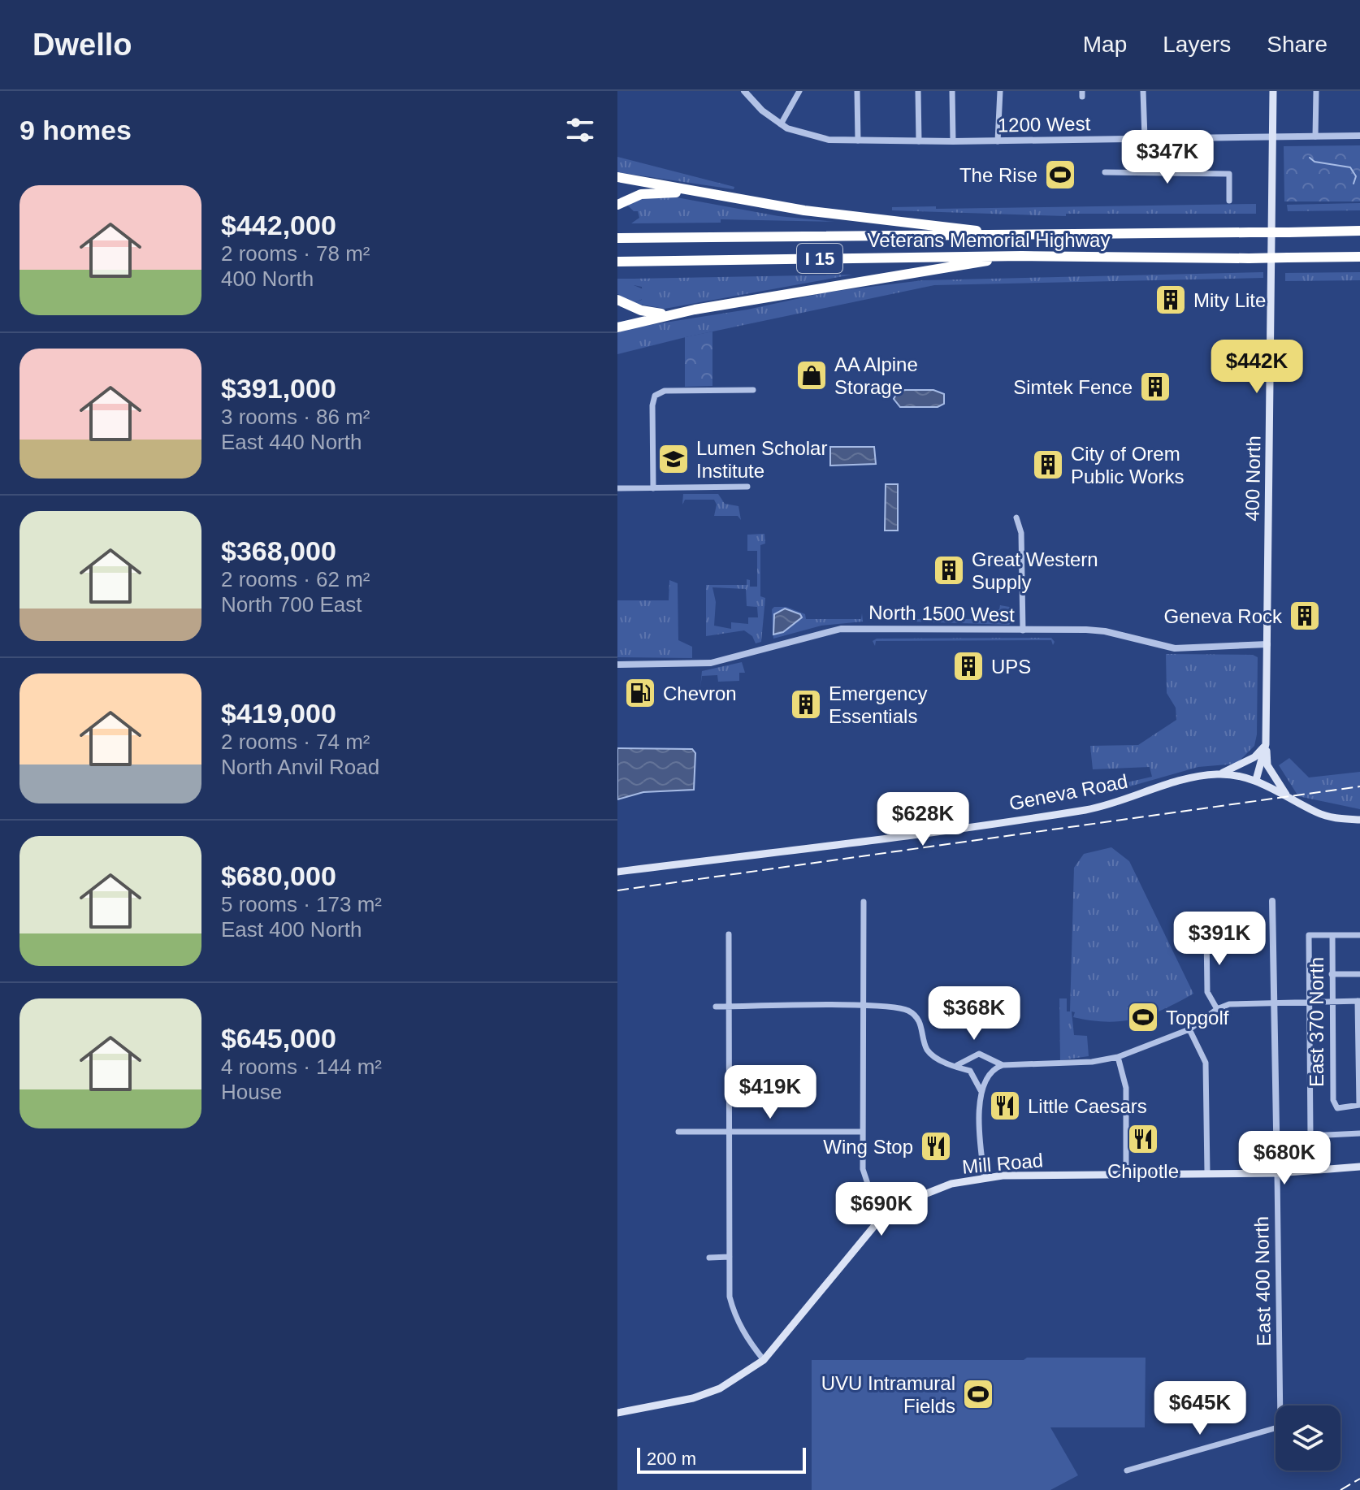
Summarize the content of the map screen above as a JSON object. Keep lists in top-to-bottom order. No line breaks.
{"streets":{"highway":["Veterans Memorial Highway","I 15"],"main road":["400 North","Geneva Road","Mill Road"],"street":["1200 West","North 1500 West","East 370 North","East 400 North"]},"crossings":[["1200 West","400 North"],["400 North","North 1500 West"],["400 North","Geneva Road"],["Mill Road","East 400 North"]],"places":{"sports":["The Rise","Topgolf","UVU Intramural Fields"],"building":["Mity Lite","Simtek Fence","City of Orem Public Works","Great Western Supply","Geneva Rock","UPS","Emergency Essentials"],"shop":["AA Alpine Storage"],"school or university":["Lumen Scholar Institute"],"fuel station":["Chevron"],"restaurant":["Little Caesars","Chipotle","Wing Stop"]},"scale_bar":"200 m","page":{"header":"Dwello","nav":["Map","Layers","Share"],"heading":"9 homes","price":["$347K","$442K","$628K","$391K","$368K","$419K","$680K","$690K","$645K"],"list":[{"name":"$442,000","note":"2 rooms · 78 m² · 400 North"},{"name":"$391,000","note":"3 rooms · 86 m² · East 440 North"},{"name":"$368,000","note":"2 rooms · 62 m² · North 700 East"},{"name":"$419,000","note":"2 rooms · 74 m² · North Anvil Road"},{"name":"$680,000","note":"5 rooms · 173 m² · East 400 North"},{"name":"$645,000","note":"4 rooms · 144 m² · House"}],"scale":"200 m"}}
